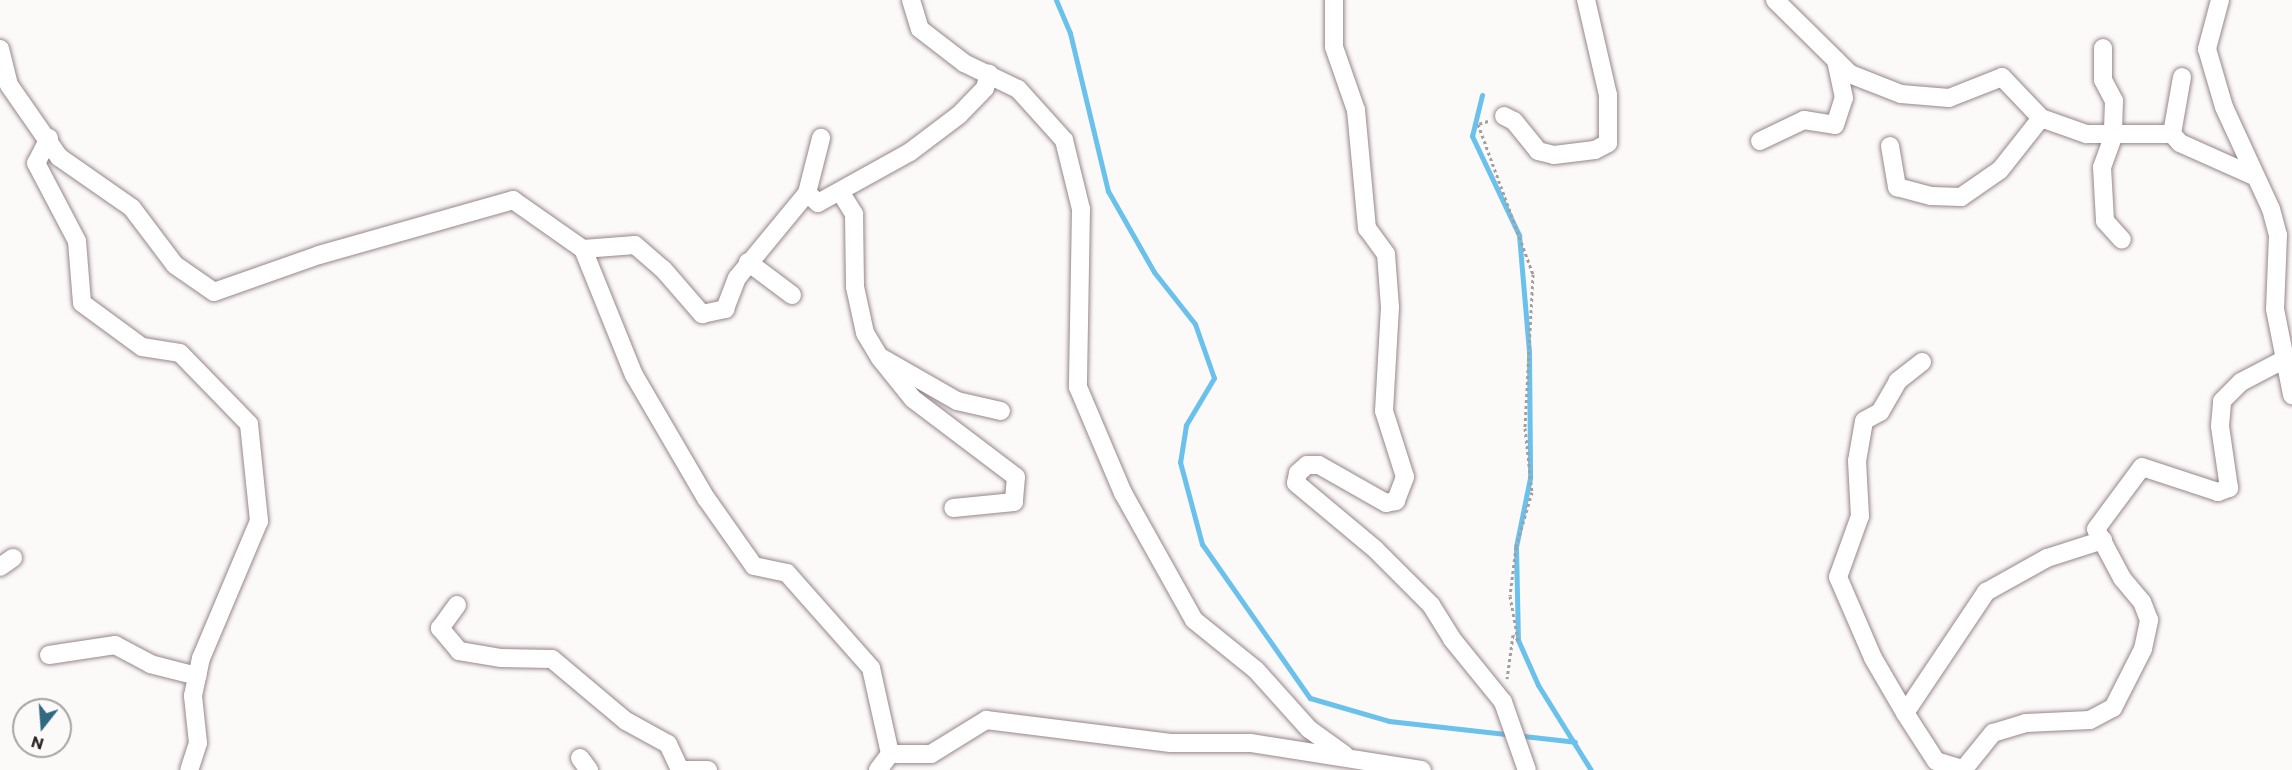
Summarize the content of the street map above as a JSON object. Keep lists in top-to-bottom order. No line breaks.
{"north":"bottom"}
